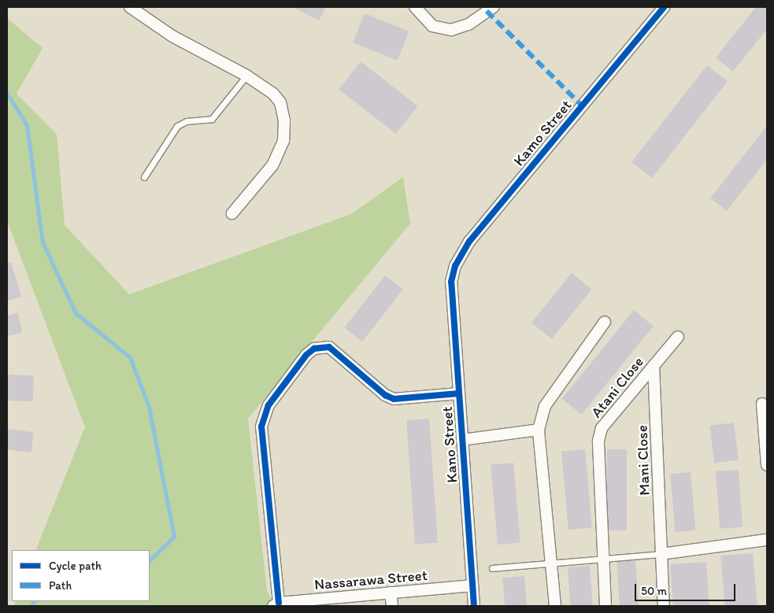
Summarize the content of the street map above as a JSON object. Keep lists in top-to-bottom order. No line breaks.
{"streets":{"street":["Kamo Street","Atani Close","Kano Street","Mani Close","Nassarawa Street"]},"crossings":[["Kamo Street","Kano Street"],["Atani Close","Mani Close"],["Kano Street","Nassarawa Street"]],"legend":["Cycle path","Path"],"scale_bar":"50 m"}
